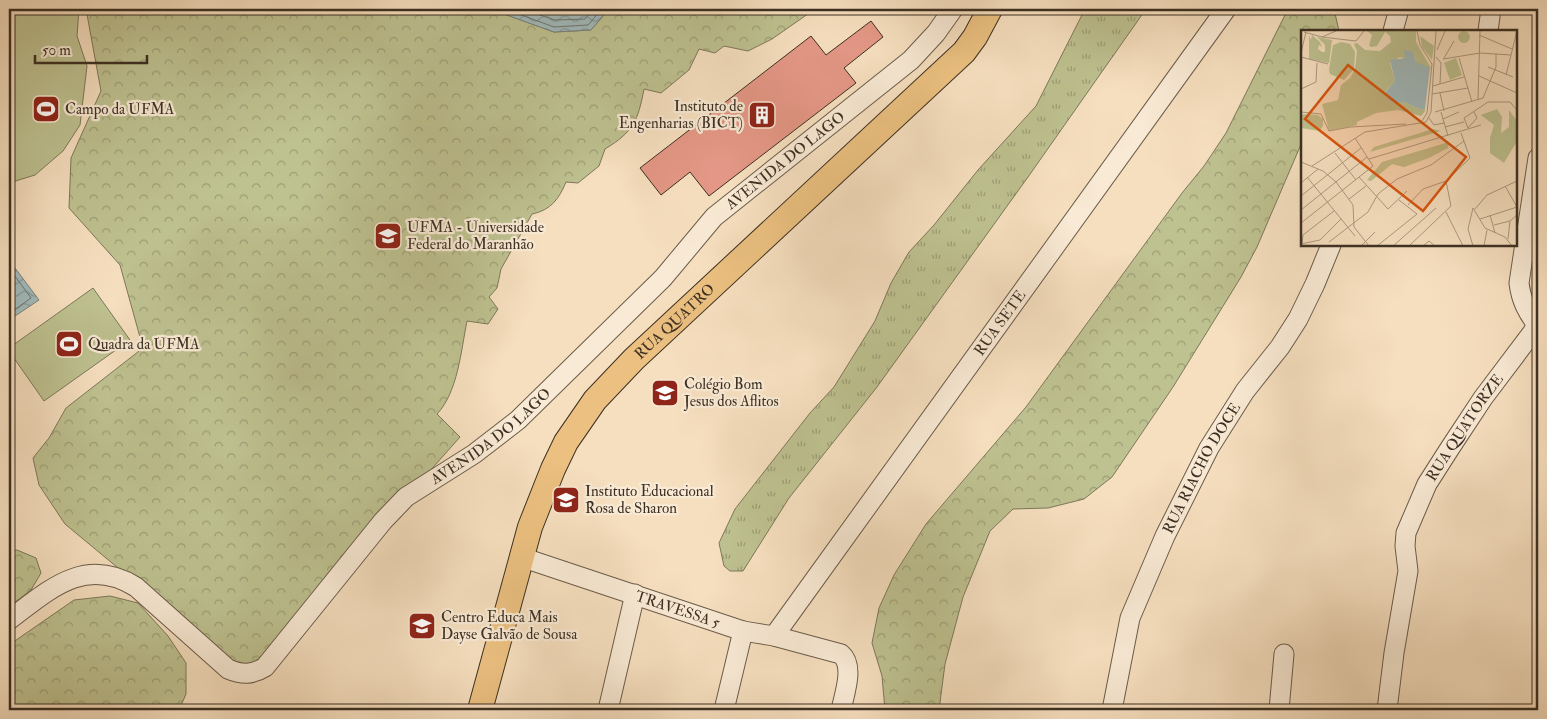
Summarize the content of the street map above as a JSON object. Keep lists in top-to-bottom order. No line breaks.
{"streets":{"main road":["RUA QUATRO"],"street":["AVENIDA DO LAGO","RUA SETE","RUA QUATORZE","RUA RIACHO DOCE","TRAVESSA 5"]},"crossings":[["RUA QUATRO","TRAVESSA 5"],["RUA SETE","TRAVESSA 5"]],"places":{"sports":["Campo da UFMA","Quadra da UFMA"],"building":["Instituto de Engenharias (BICT)"],"school or university":["UFMA - Universidade Federal do Maranhão","Colégio Bom Jesus dos Aflitos","Instituto Educacional Rosa de Sharon","Centro Educa Mais Dayse Galvão de Sousa"]},"scale_bar":"50 m"}
